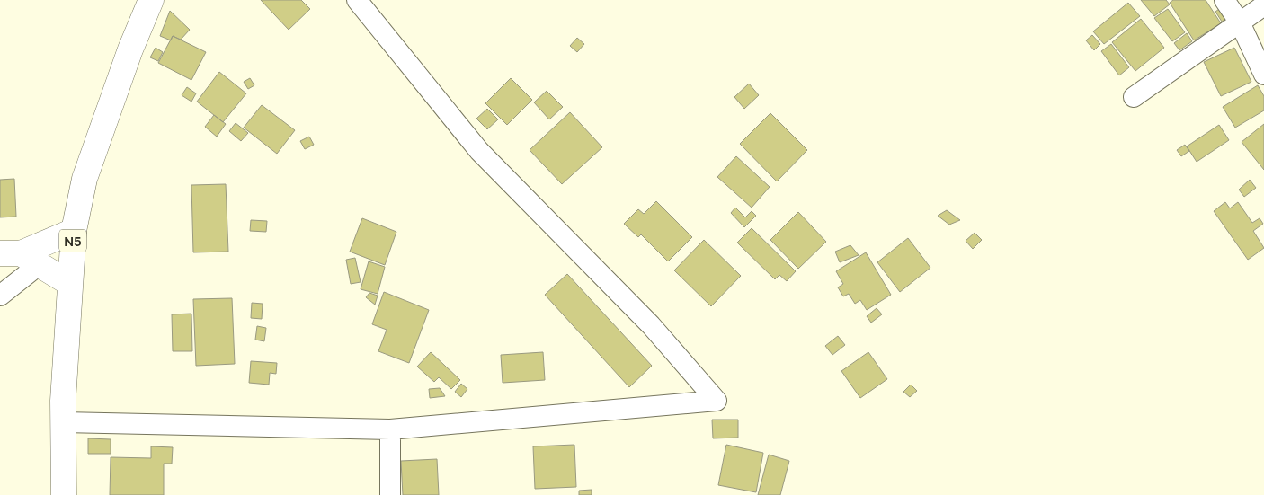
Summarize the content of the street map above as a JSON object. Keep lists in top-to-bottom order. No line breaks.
{"streets":{"main road":["N5"]}}
